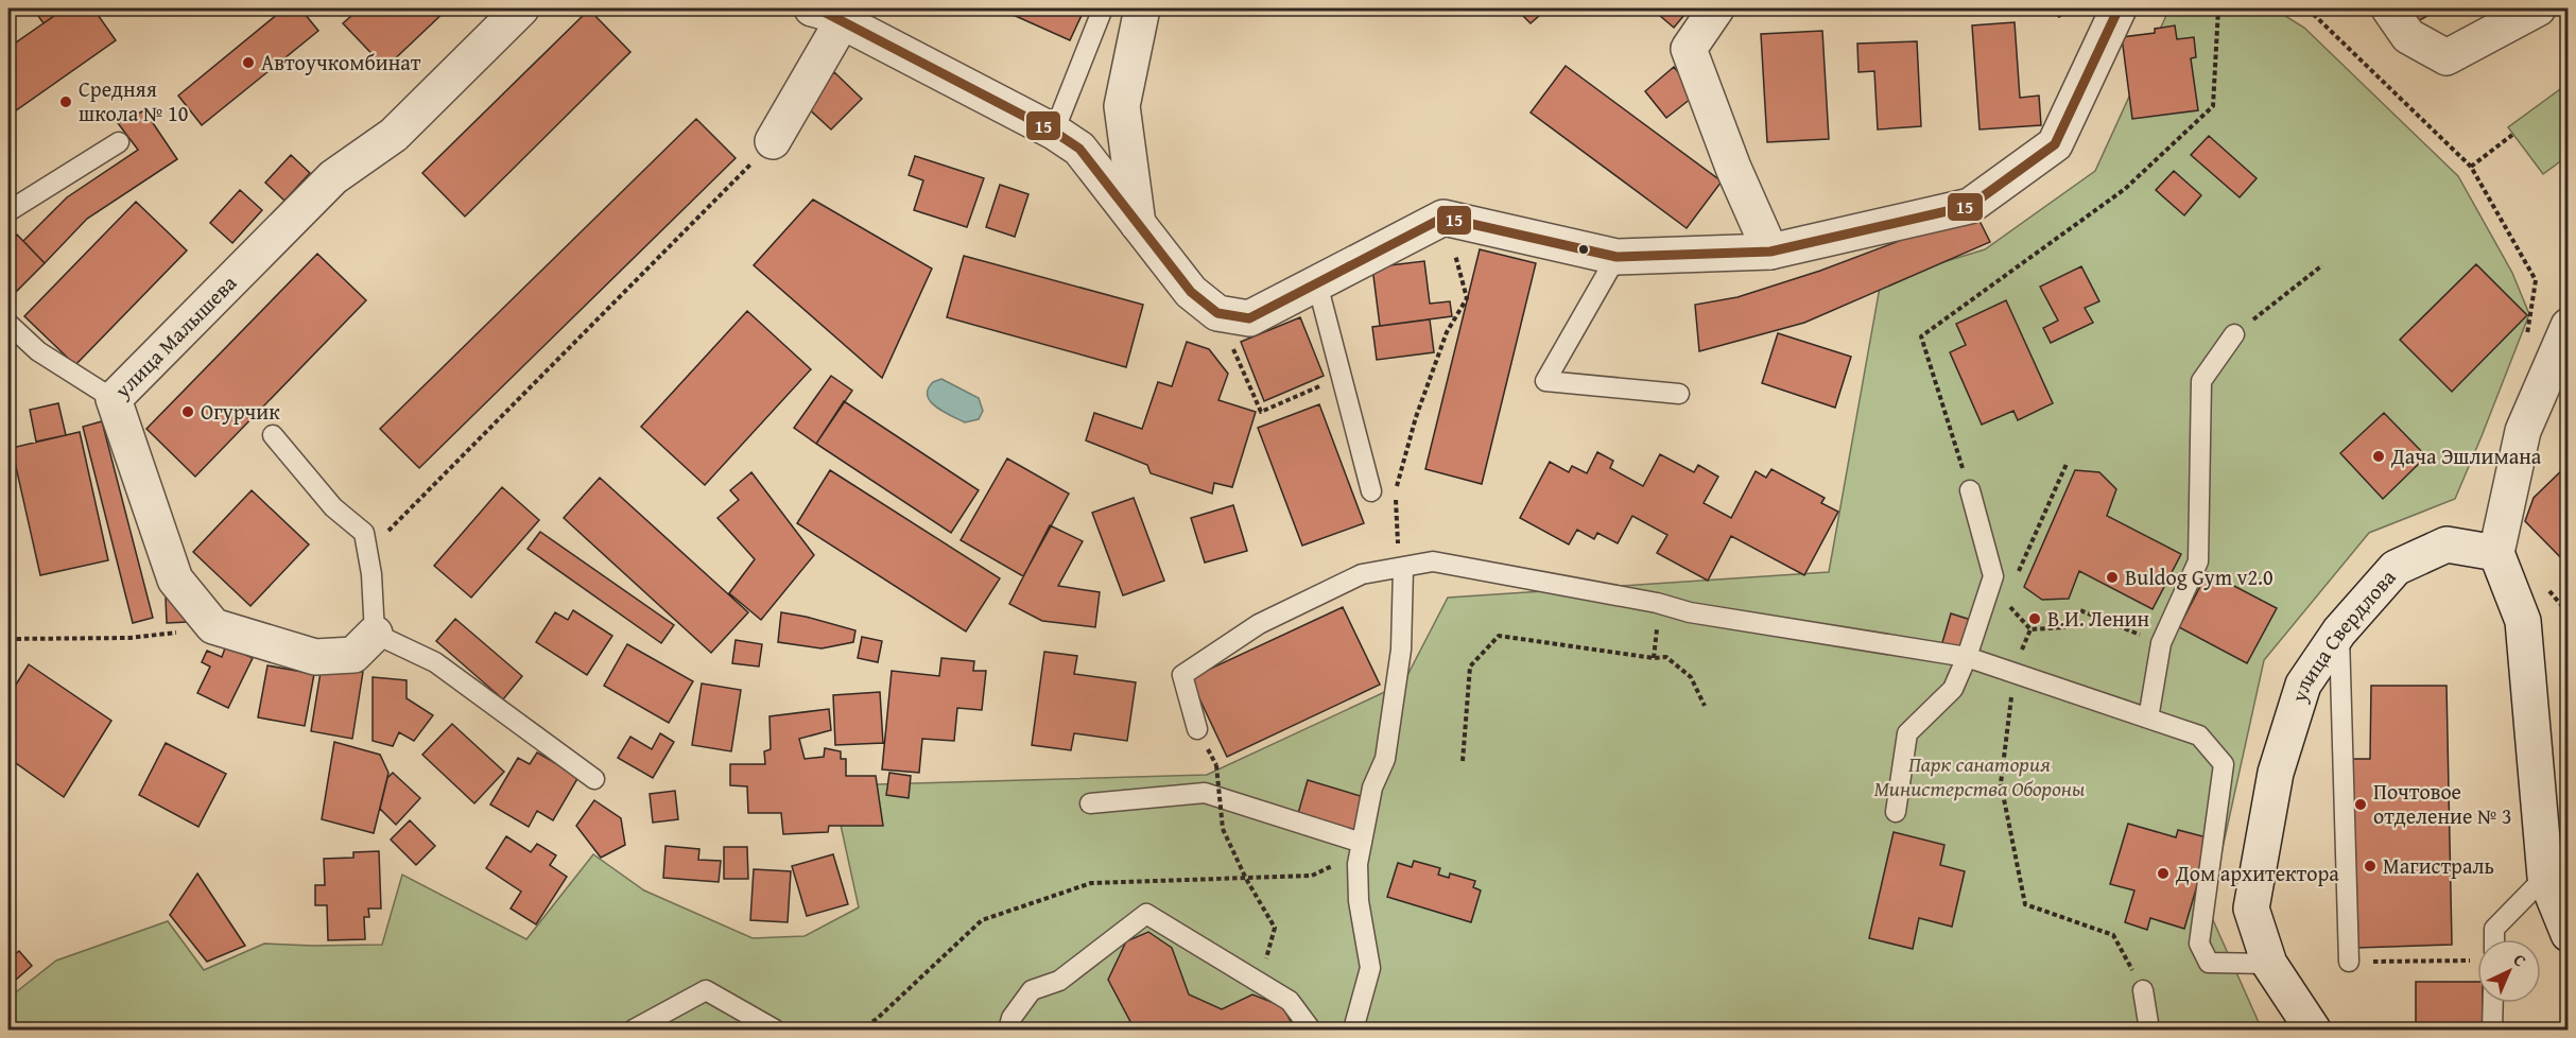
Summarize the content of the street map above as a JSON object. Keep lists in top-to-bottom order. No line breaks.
{"streets":{"street":["улица Малышева","улица Свердлова"]},"parks":["Парк санатория Министерства Обороны"],"places":["Автоучкомбинат","Средняя школа № 10","Огурчик","Дача Эшлимана","Buldog Gym v2.0","В.И. Ленин","Почтовое отделение № 3","Магистраль","Дом архитектора"],"lines":["transit line 15"],"north":"top right"}
